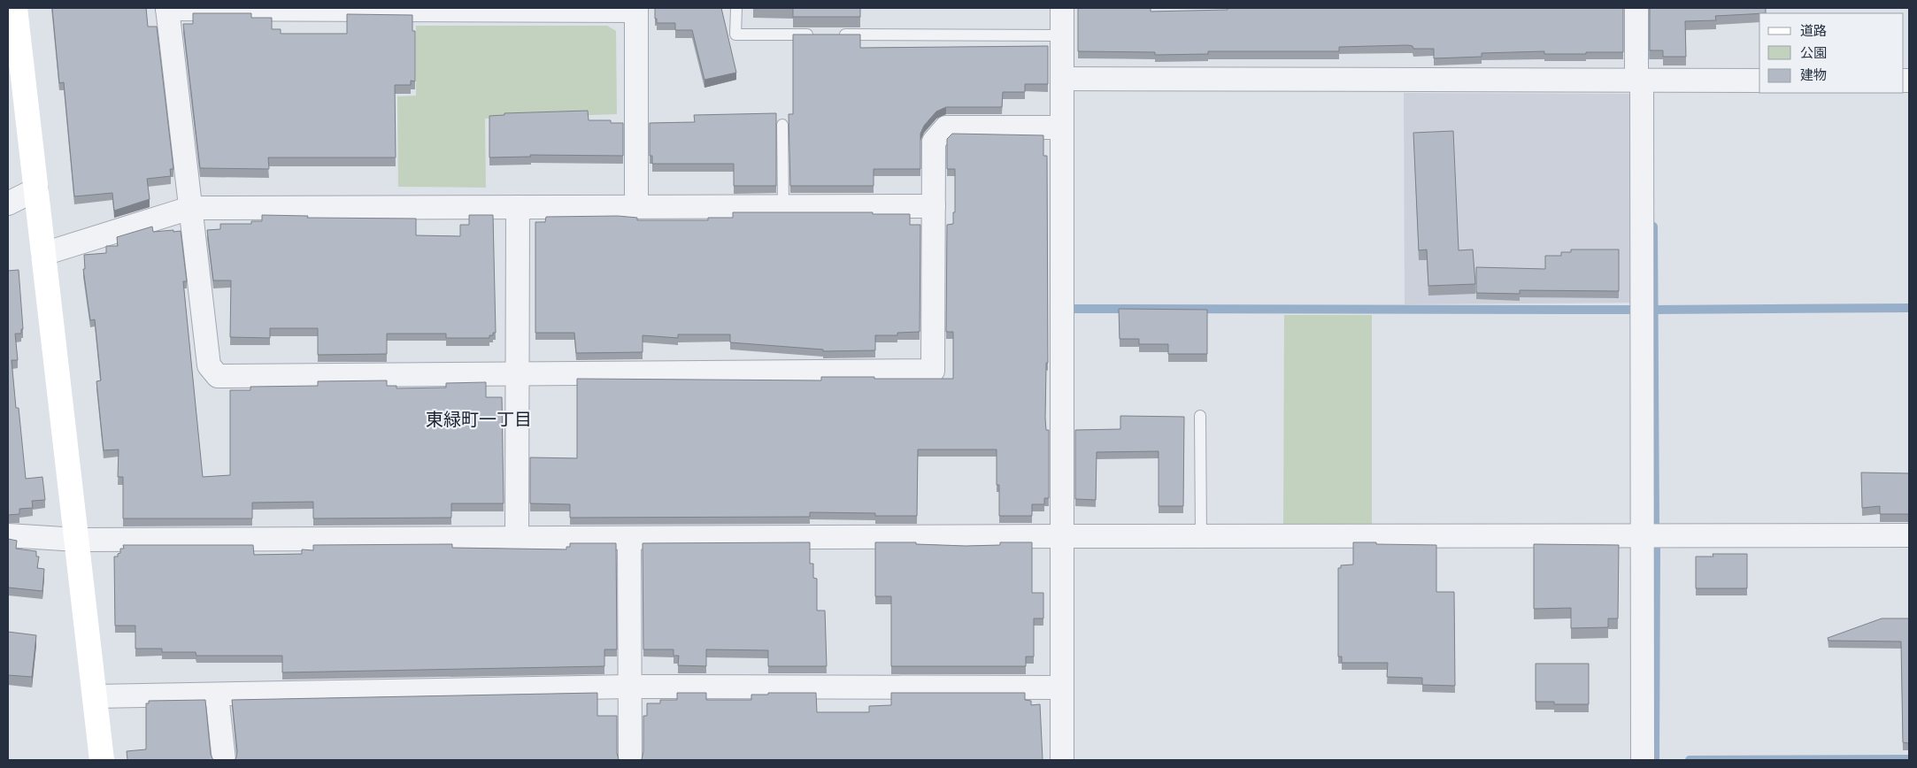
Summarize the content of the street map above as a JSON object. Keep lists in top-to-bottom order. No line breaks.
{"districts":["東緑町一丁目"],"legend":["道路","公園","建物"]}
